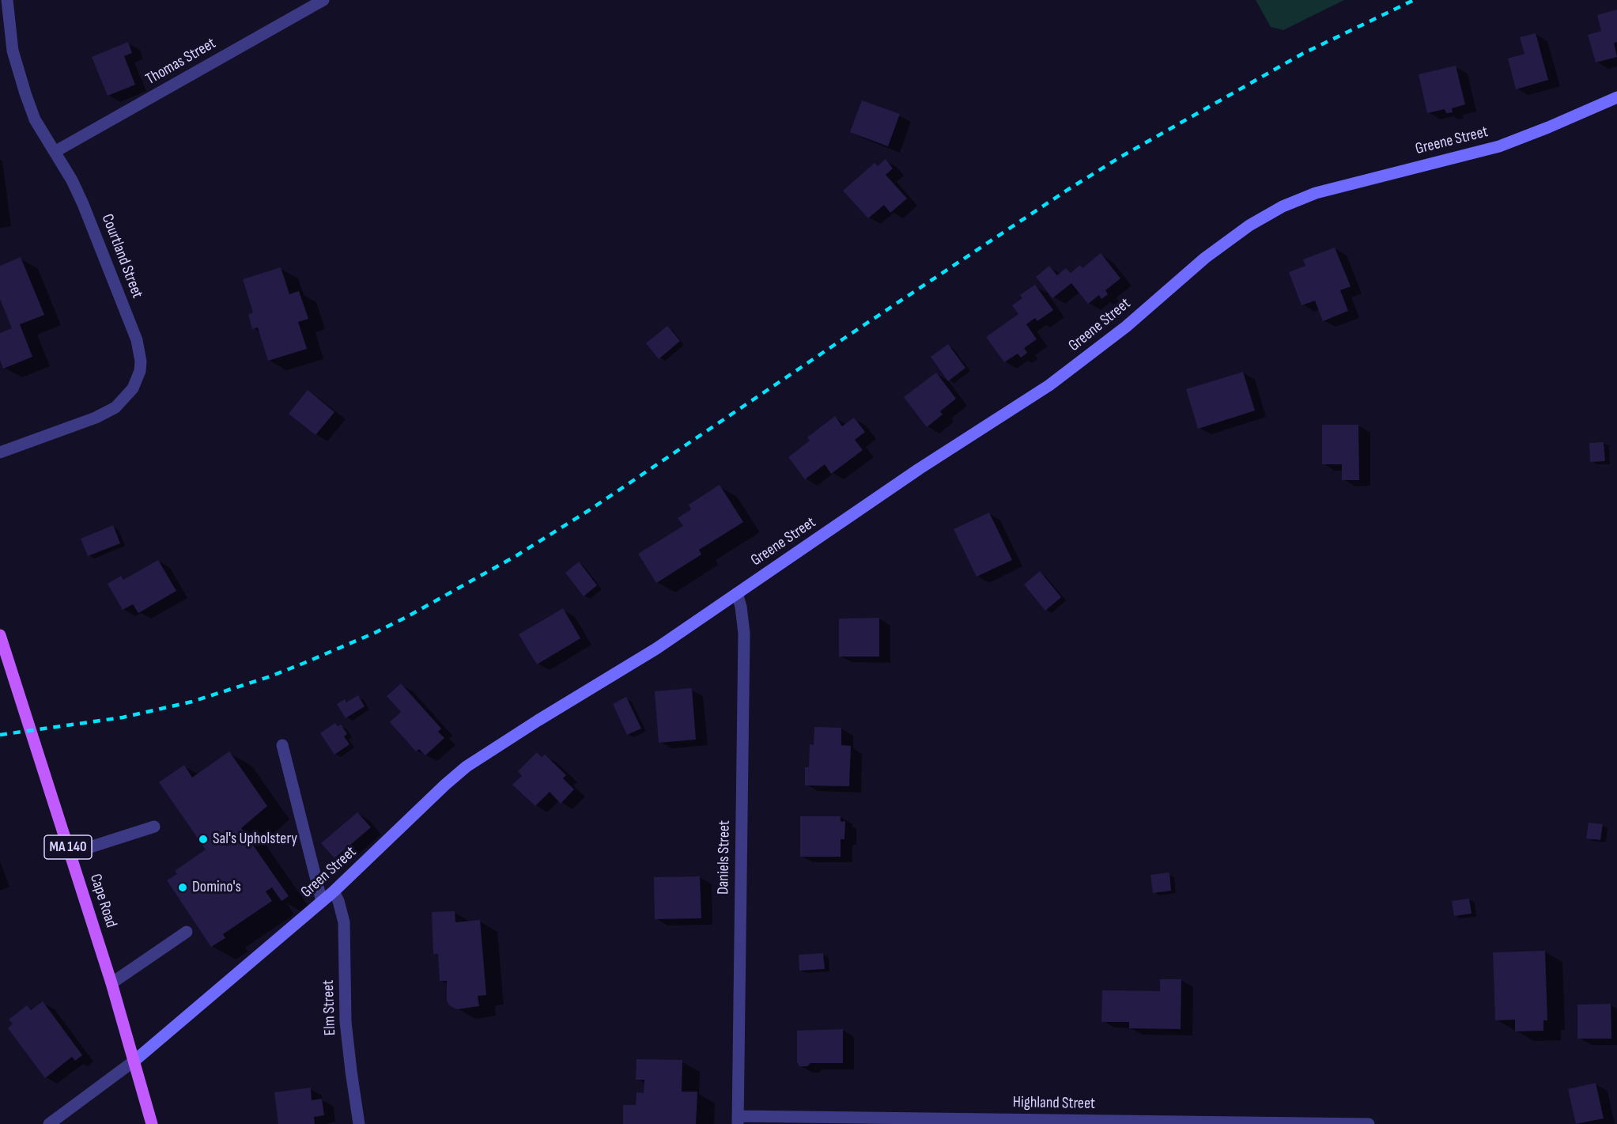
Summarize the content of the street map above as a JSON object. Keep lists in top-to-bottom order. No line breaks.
{"streets":{"main road":["MA 140","Cape Road"],"street":["Thomas Street","Greene Street","Courtland Street","Daniels Street","Green Street","Elm Street","Highland Street"]},"crossings":[["Thomas Street","Courtland Street"],["Greene Street","Daniels Street"],["Greene Street","Green Street"],["Daniels Street","Highland Street"],["Green Street","Cape Road"],["Green Street","Elm Street"]],"places":["Sal's Upholstery","Domino's"]}
